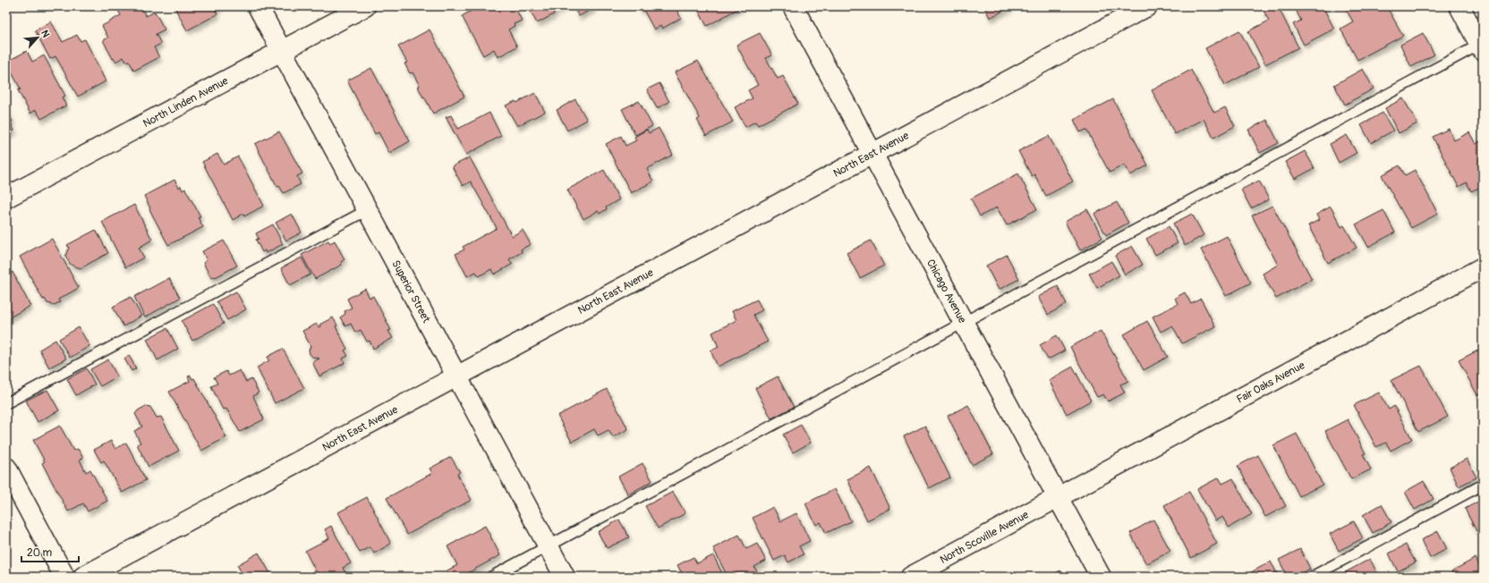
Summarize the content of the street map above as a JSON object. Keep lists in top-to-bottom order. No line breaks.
{"streets":{"street":["North Linden Avenue","North East Avenue","Superior Street","Chicago Avenue","Fair Oaks Avenue","North Scoville Avenue"]},"crossings":[["North Linden Avenue","Superior Street"],["North East Avenue","Superior Street"],["North East Avenue","Chicago Avenue"],["Chicago Avenue","Fair Oaks Avenue"],["Chicago Avenue","North Scoville Avenue"],["Fair Oaks Avenue","North Scoville Avenue"]],"scale_bar":"20 m","north":"top right"}
